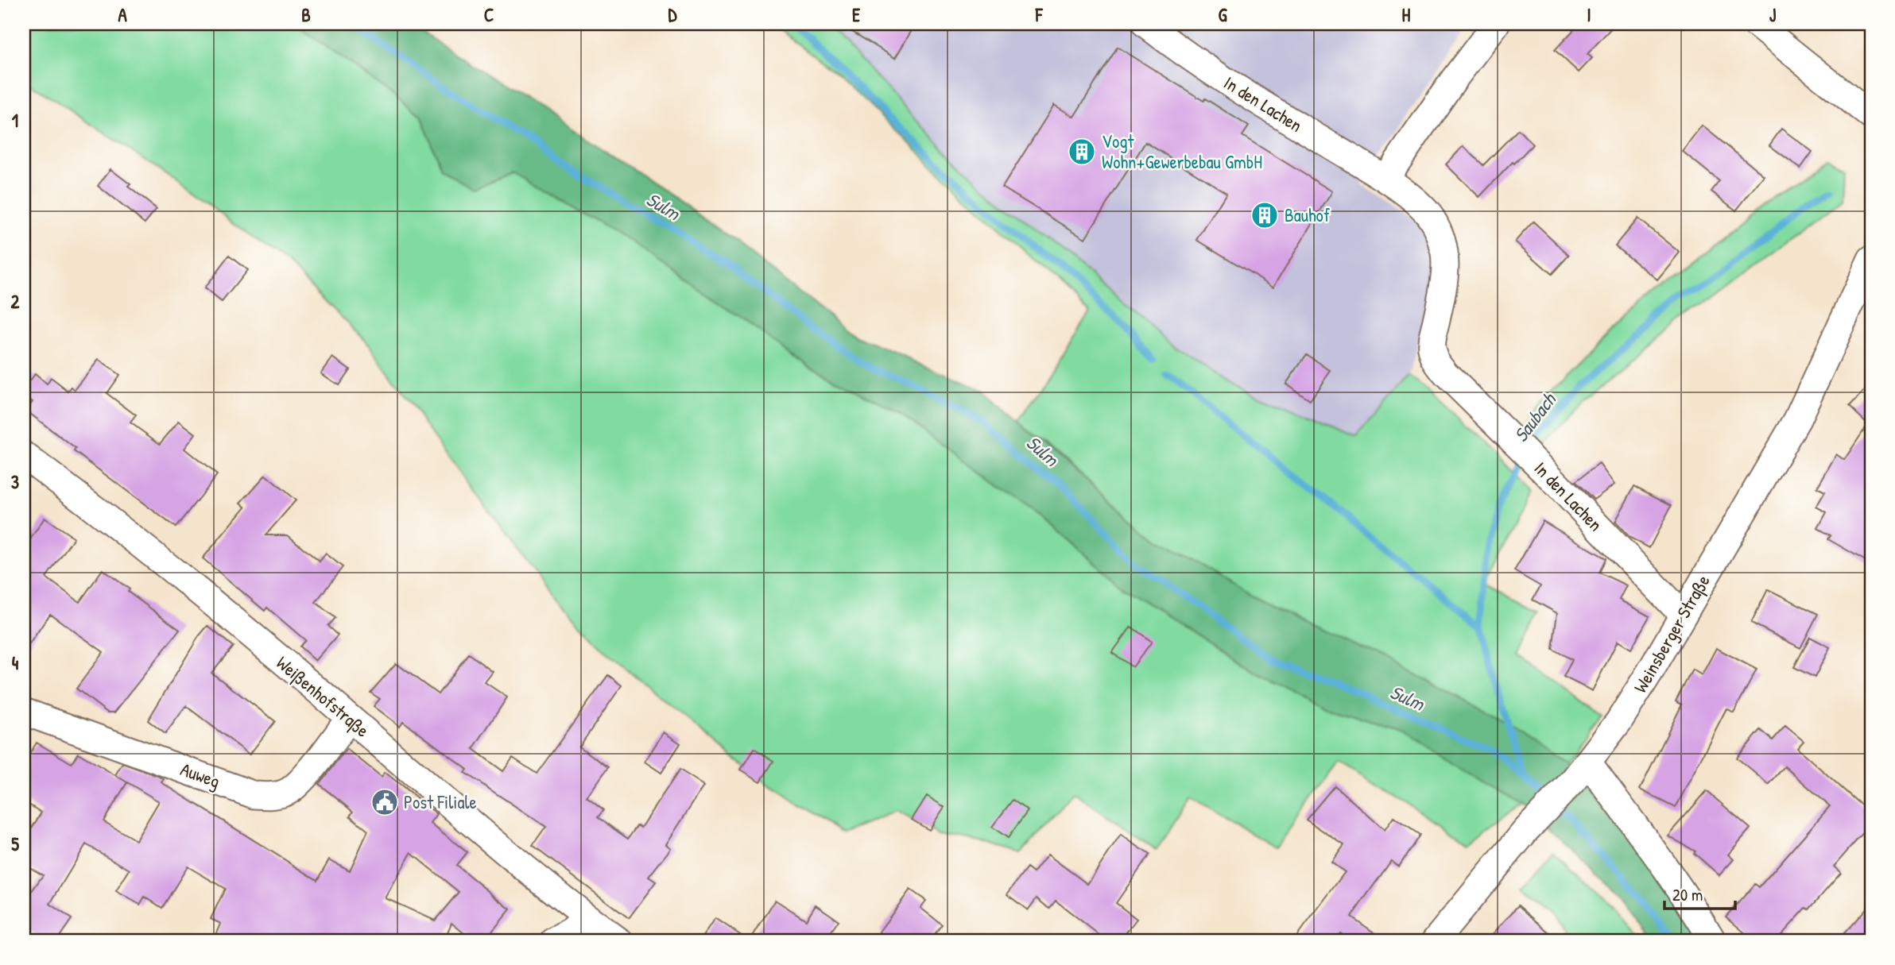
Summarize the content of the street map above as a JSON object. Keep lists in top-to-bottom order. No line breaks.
{"streets":{"street":["In den Lachen","Weinsberger Straße","Weißenhofstraße","Auweg"]},"crossings":[["In den Lachen","Weinsberger Straße"],["Weißenhofstraße","Auweg"]],"water":["Sulm","Saubach"],"places":{"building":["Vogt Wohn+Gewerbebau GmbH","Bauhof"],"public building":["Post Filiale"]},"scale_bar":"20 m","grid":{"columns":["A","B","C","D","E","F","G","H","I","J"],"rows":["1","2","3","4","5"]}}
